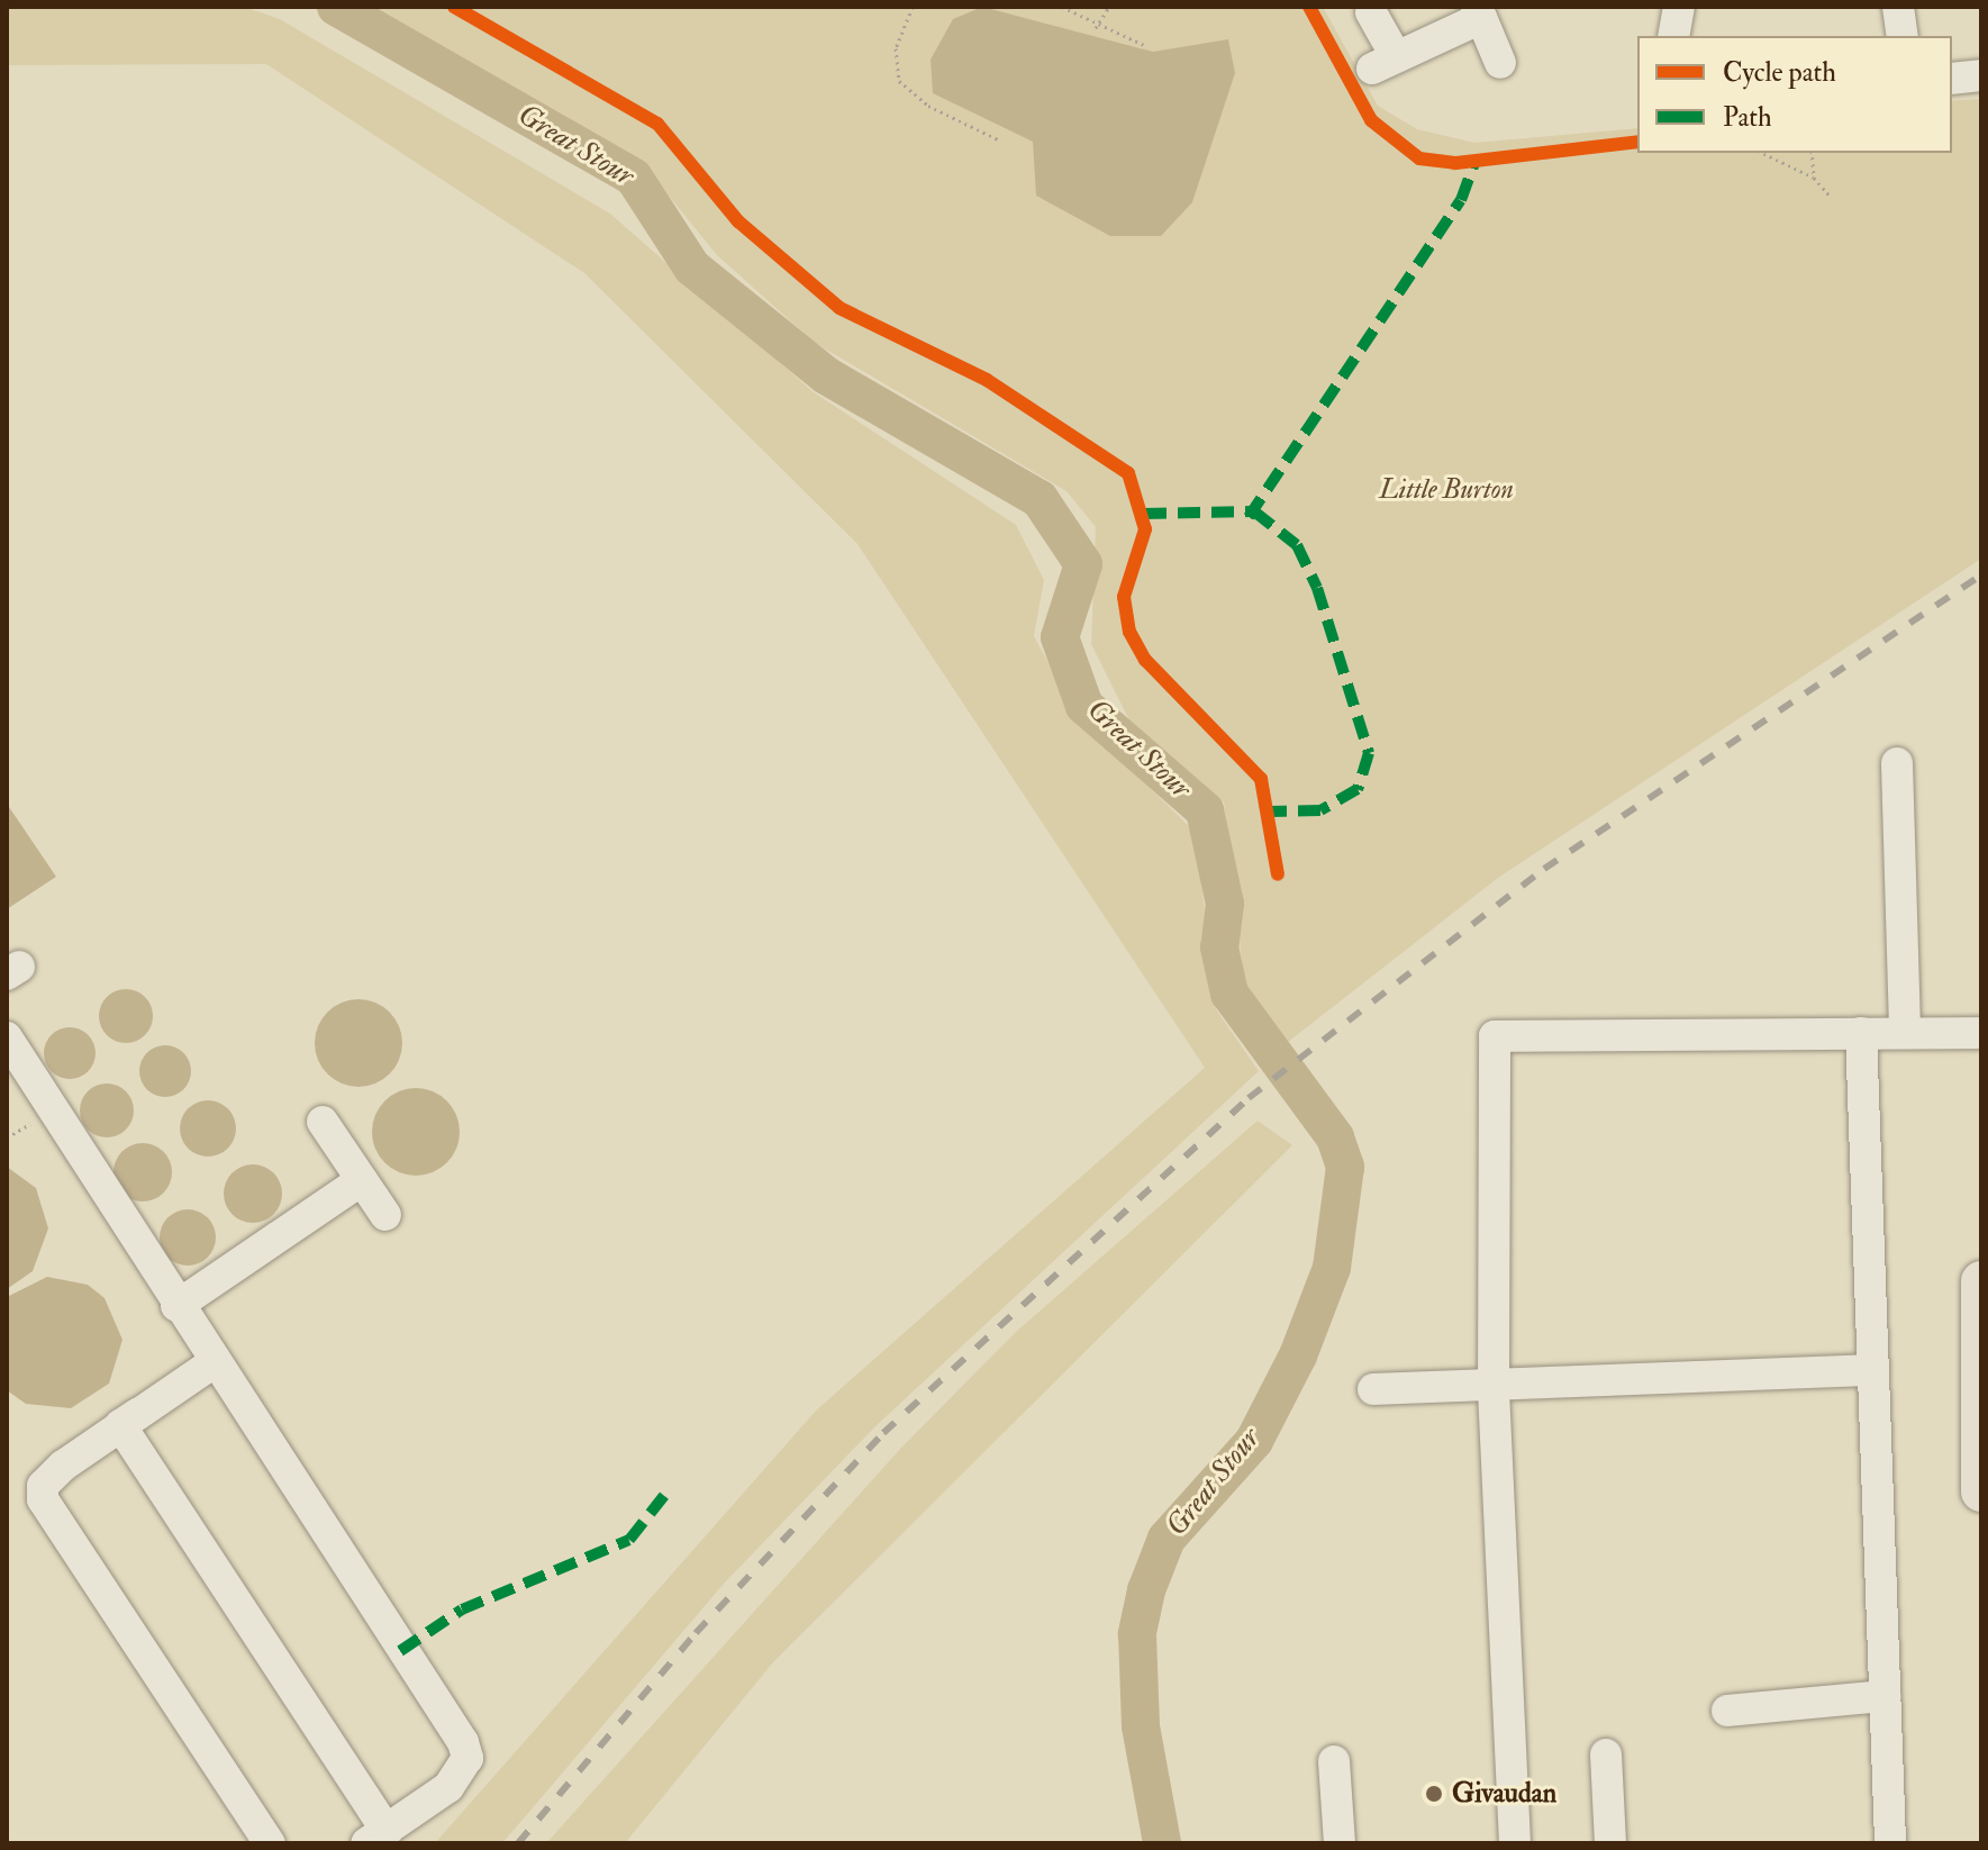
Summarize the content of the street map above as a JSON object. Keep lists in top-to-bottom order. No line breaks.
{"water":["Great Stour"],"parks":["Little Burton"],"places":["Givaudan"],"legend":["Cycle path","Path"]}
